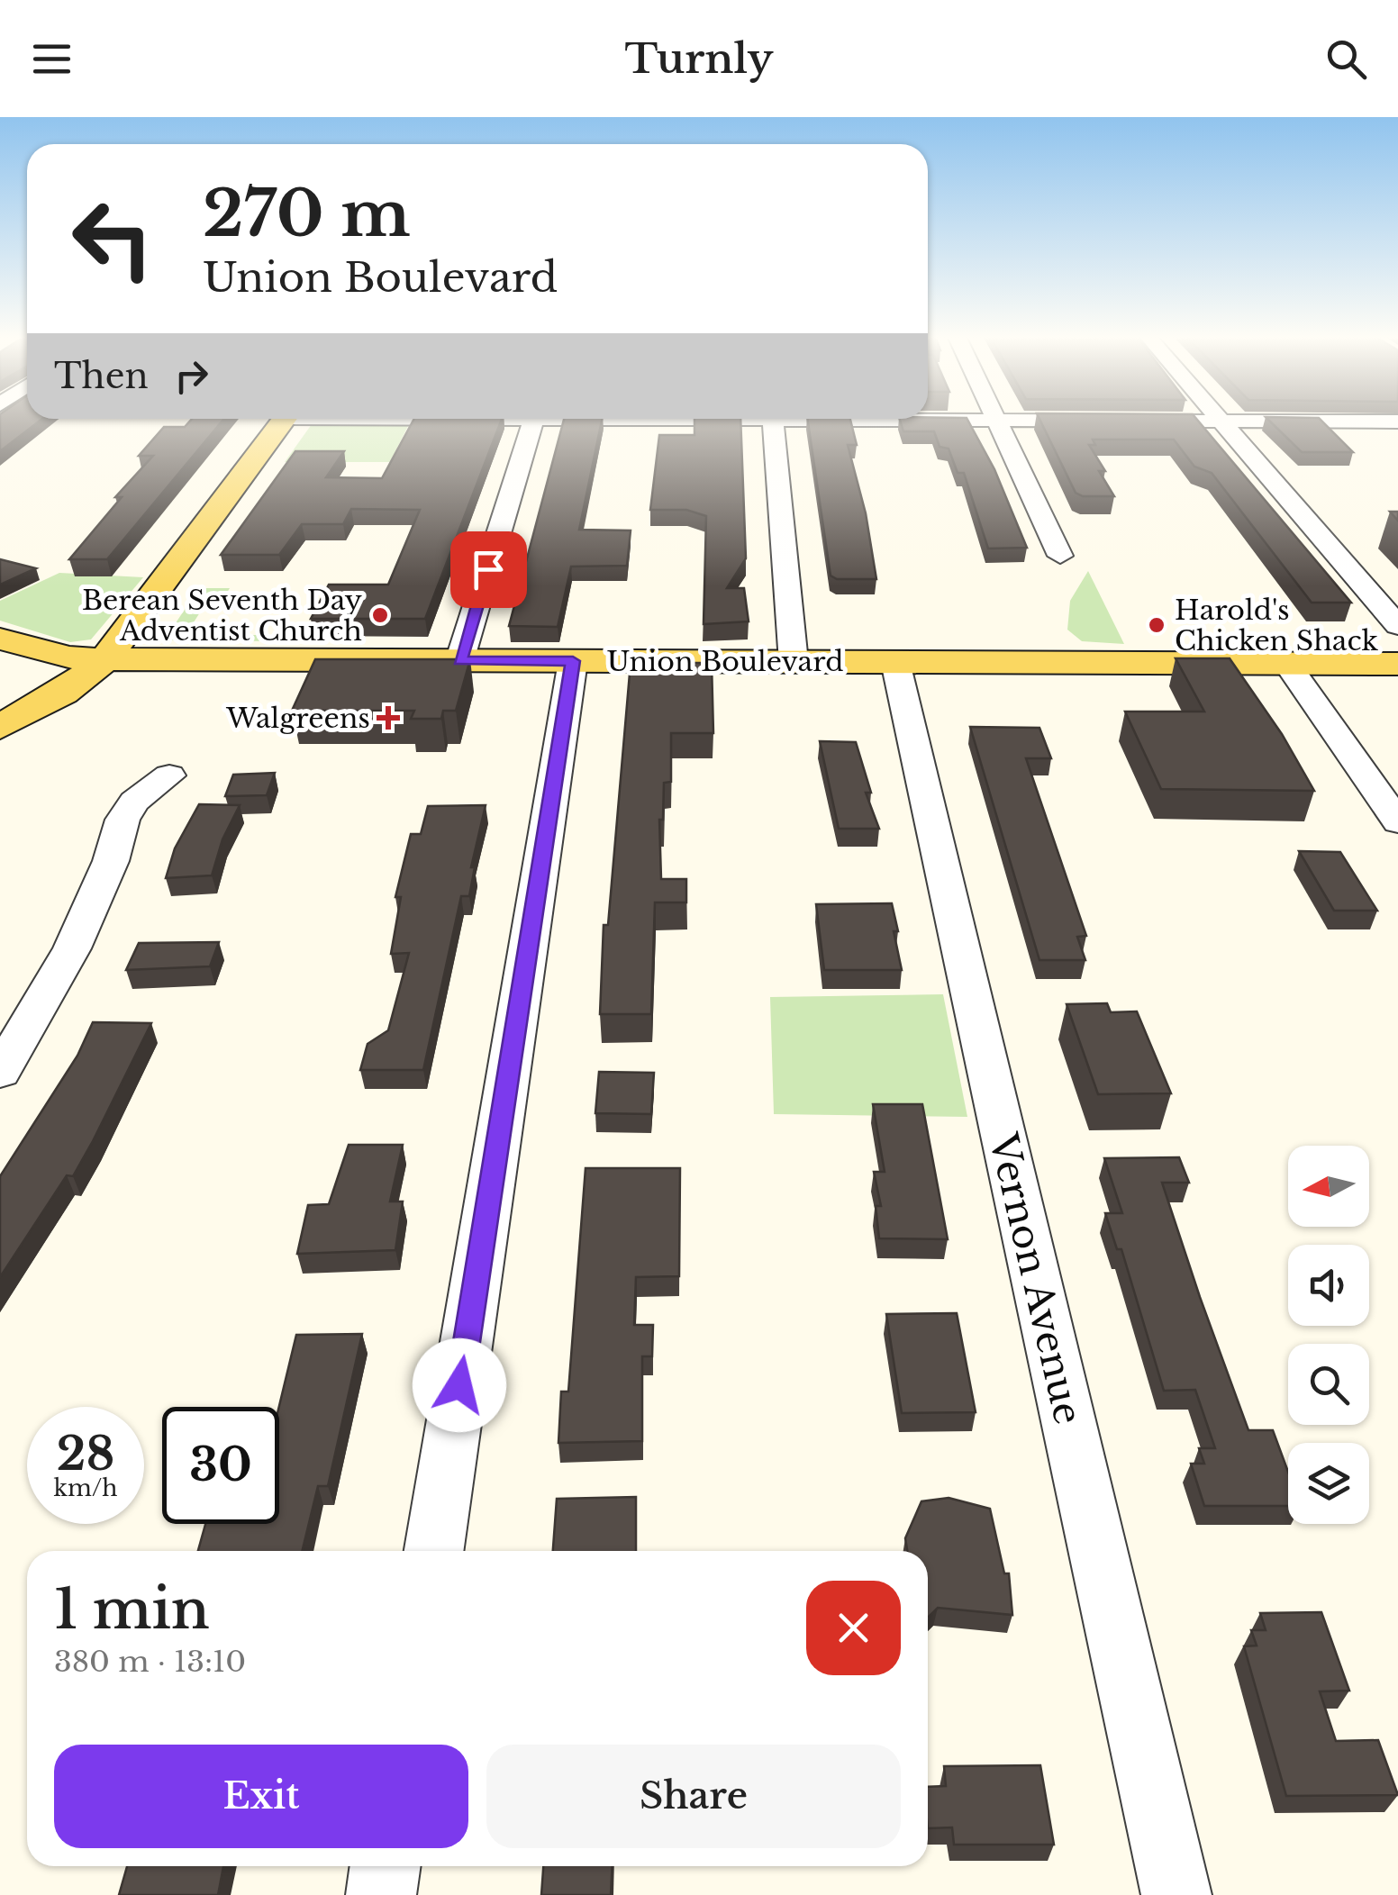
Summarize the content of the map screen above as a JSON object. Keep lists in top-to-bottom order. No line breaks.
{"streets":{"main road":["Union Boulevard"],"street":["Vernon Avenue"]},"crossings":[["Union Boulevard","Vernon Avenue"]],"places":{"other":["Berean Seventh Day Adventist Church","Harold's Chicken Shack"],"health":["Walgreens"]},"north":"left","page":{"header":"Turnly","turn":["270 m","Union Boulevard"],"then":"Then","speed":"28 km/h","limit":"30","heading":["1 min","380 m · 13:10"],"buttons":["Exit","Share"]}}
